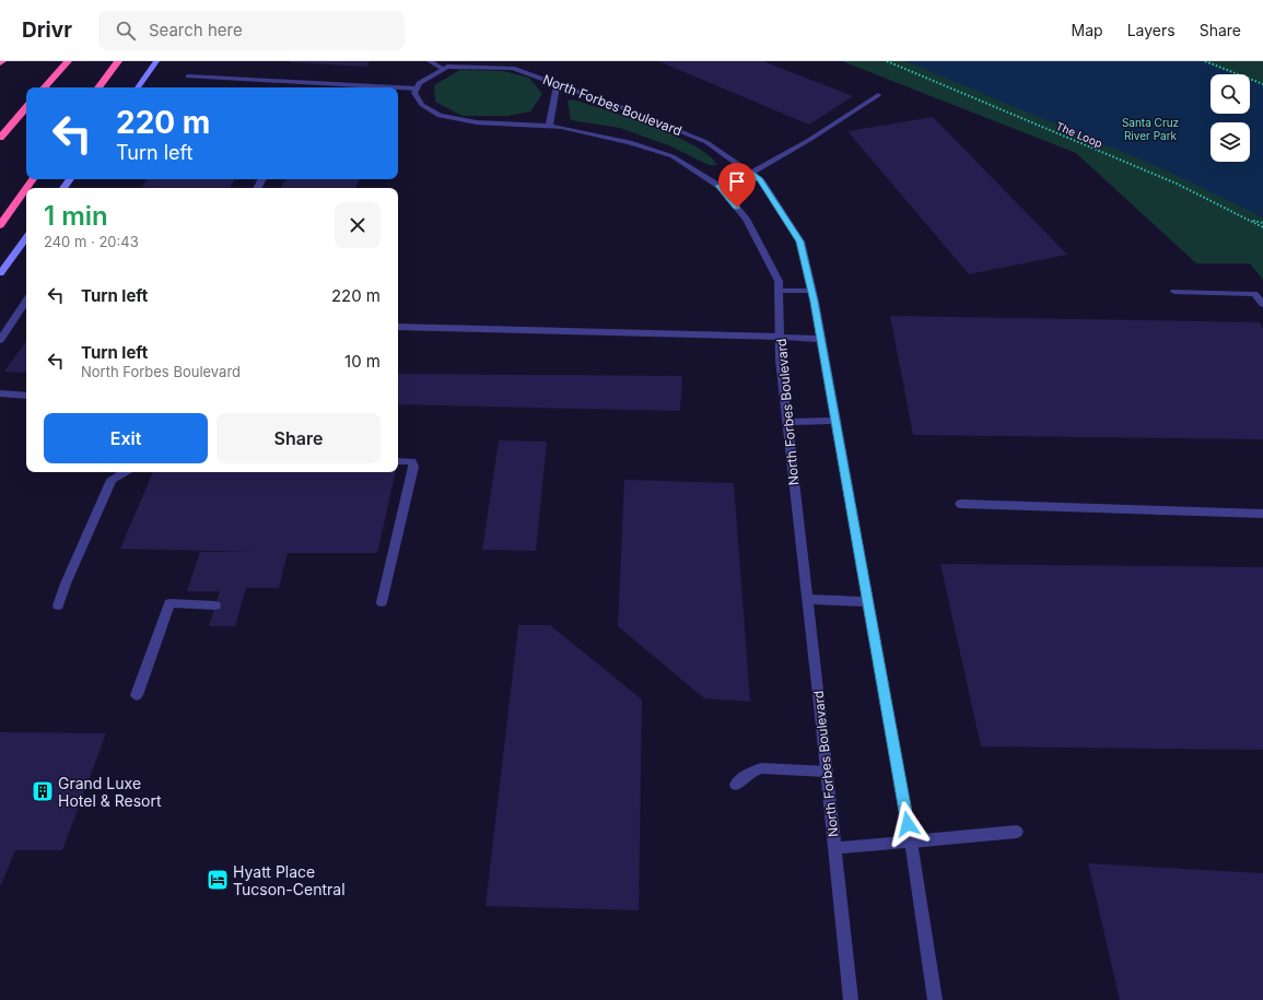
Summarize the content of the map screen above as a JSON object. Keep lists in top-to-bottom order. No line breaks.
{"streets":{"street":["North Forbes Boulevard"],"path":["The Loop"]},"parks":["Santa Cruz River Park"],"places":{"building":["Grand Luxe Hotel & Resort"],"hotel":["Hyatt Place Tucson-Central"]},"page":{"header":"Drivr","search":"Search here","nav":["Map","Layers","Share"],"turn":["220 m","Turn left"],"heading":["1 min","240 m · 20:43"],"list":[{"name":"Turn left","value":"220 m"},{"name":"Turn left","note":"North Forbes Boulevard","value":"10 m"}],"buttons":["Exit","Share"]}}
